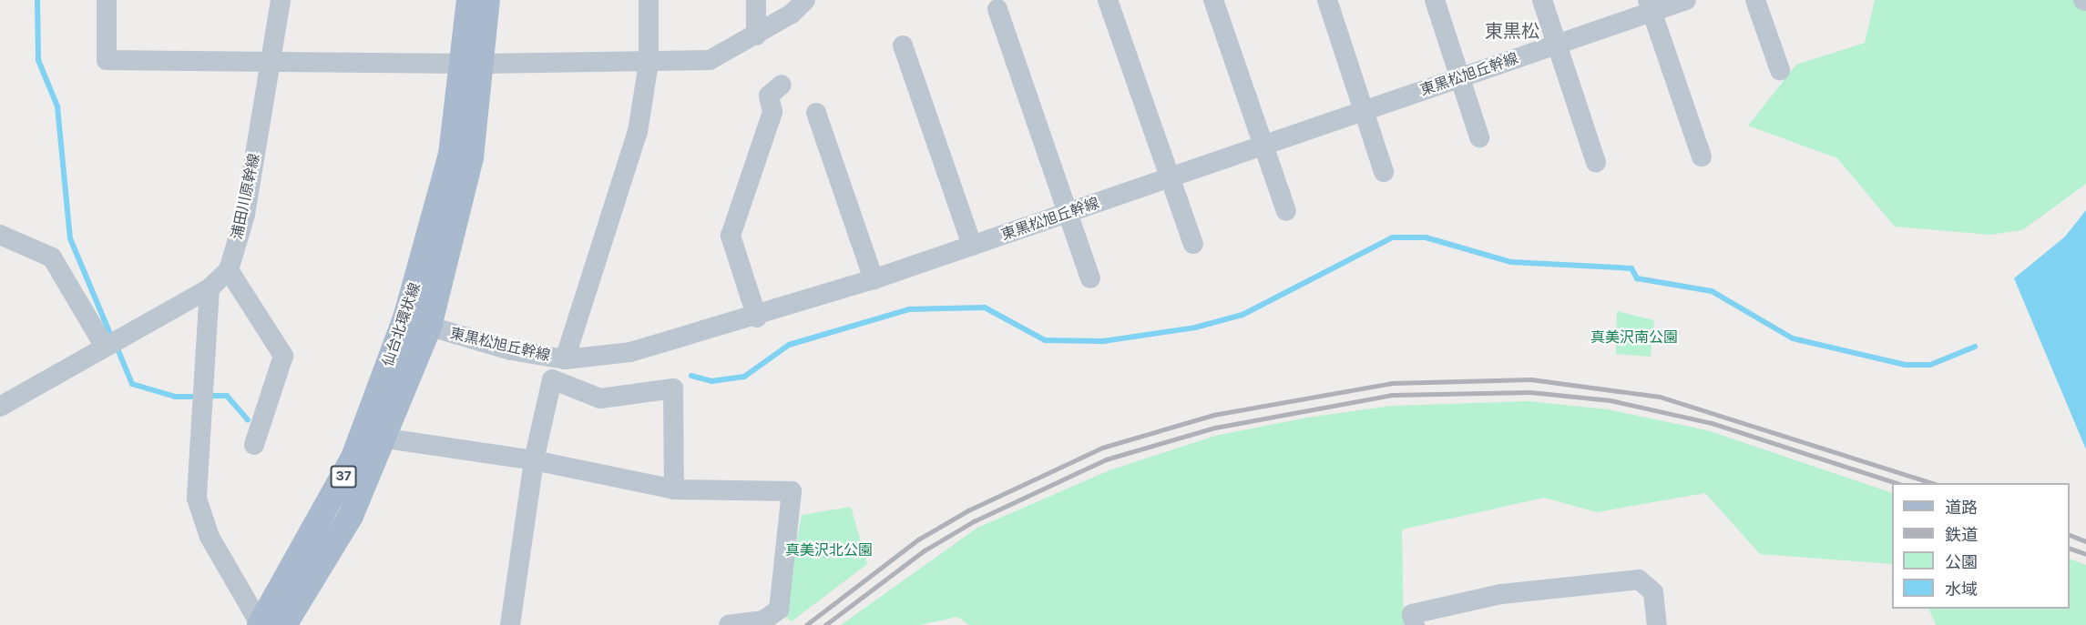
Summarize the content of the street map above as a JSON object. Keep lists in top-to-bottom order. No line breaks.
{"streets":{"main road":["仙台北環状線","37"],"street":["東黒松旭丘幹線","浦田川原幹線"]},"crossings":[["東黒松旭丘幹線","仙台北環状線"]],"districts":["東黒松"],"parks":["真美沢南公園","真美沢北公園"],"legend":["道路","鉄道","公園","水域"]}
